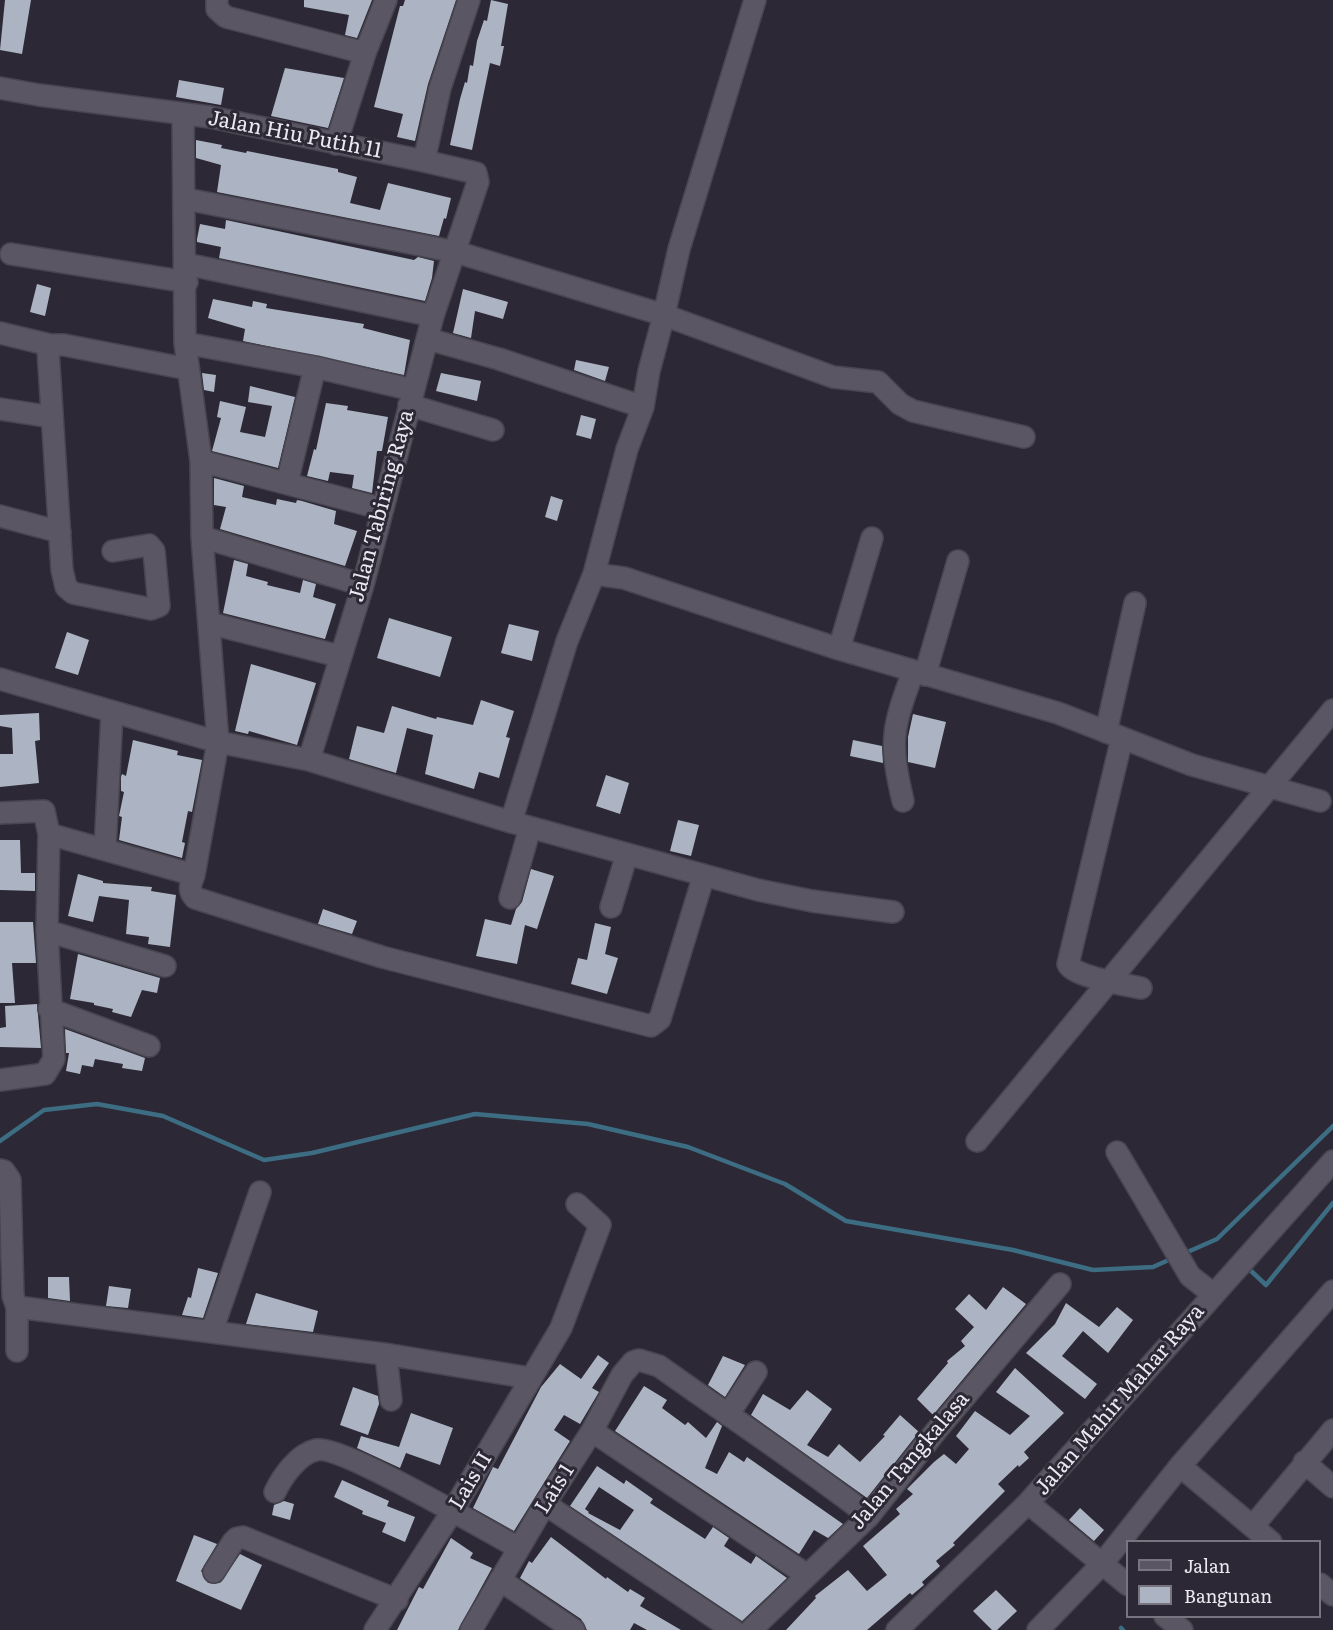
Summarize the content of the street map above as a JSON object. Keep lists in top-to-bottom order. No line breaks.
{"streets":{"street":["Jalan Hiu Putih 11","Jalan Tabiring Raya","Jalan Mahir Mahar Raya","Jalan Tangkalasa","Lais II","Lais 1"]},"crossings":[["Jalan Hiu Putih 11","Jalan Tabiring Raya"]],"legend":["Jalan","Bangunan"]}
